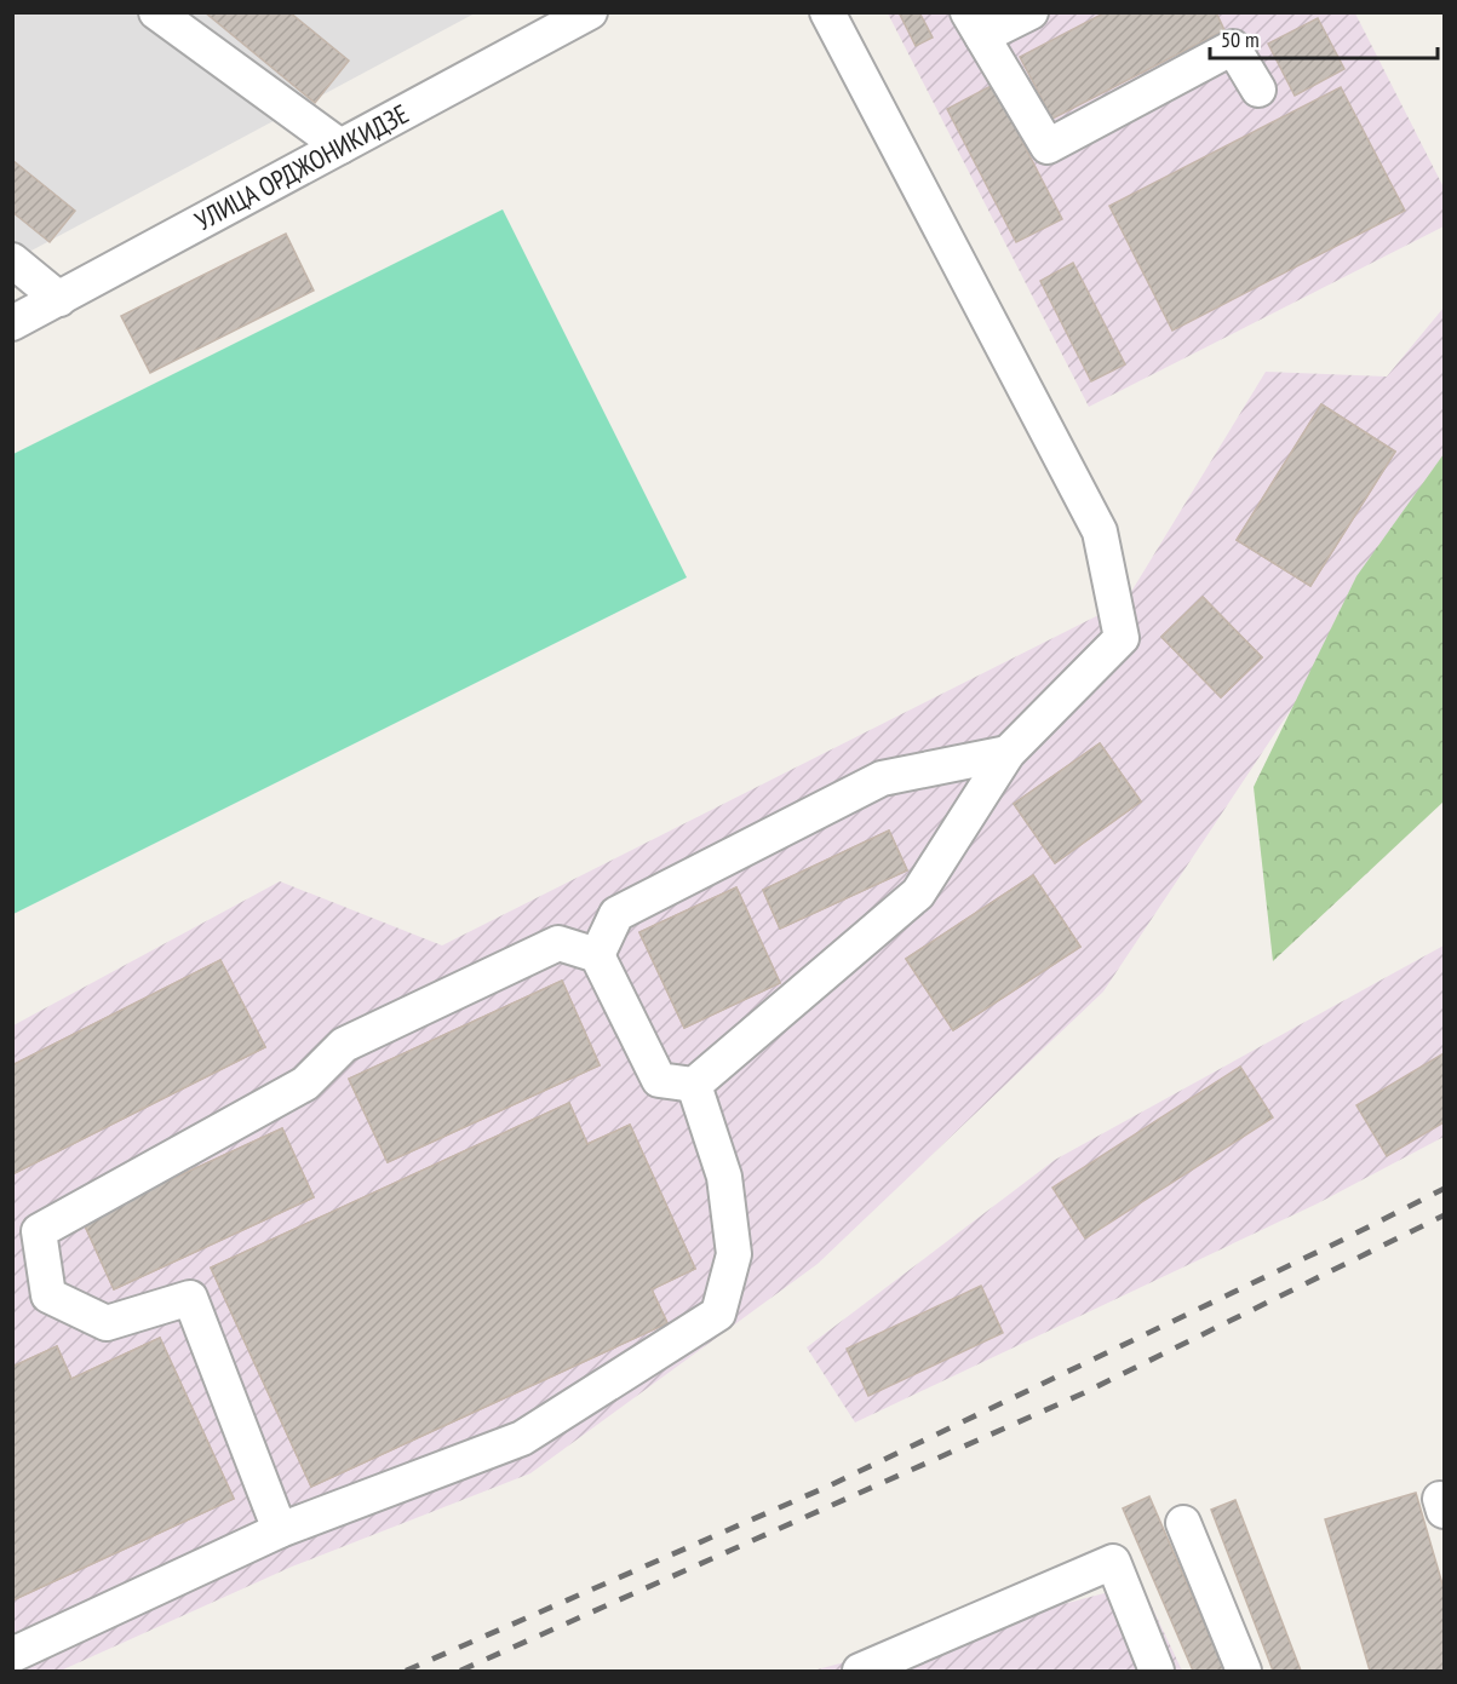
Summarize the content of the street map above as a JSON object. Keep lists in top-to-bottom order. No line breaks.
{"streets":{"street":["УЛИЦА ОРДЖОНИКИДЗЕ"]},"scale_bar":"50 m"}
